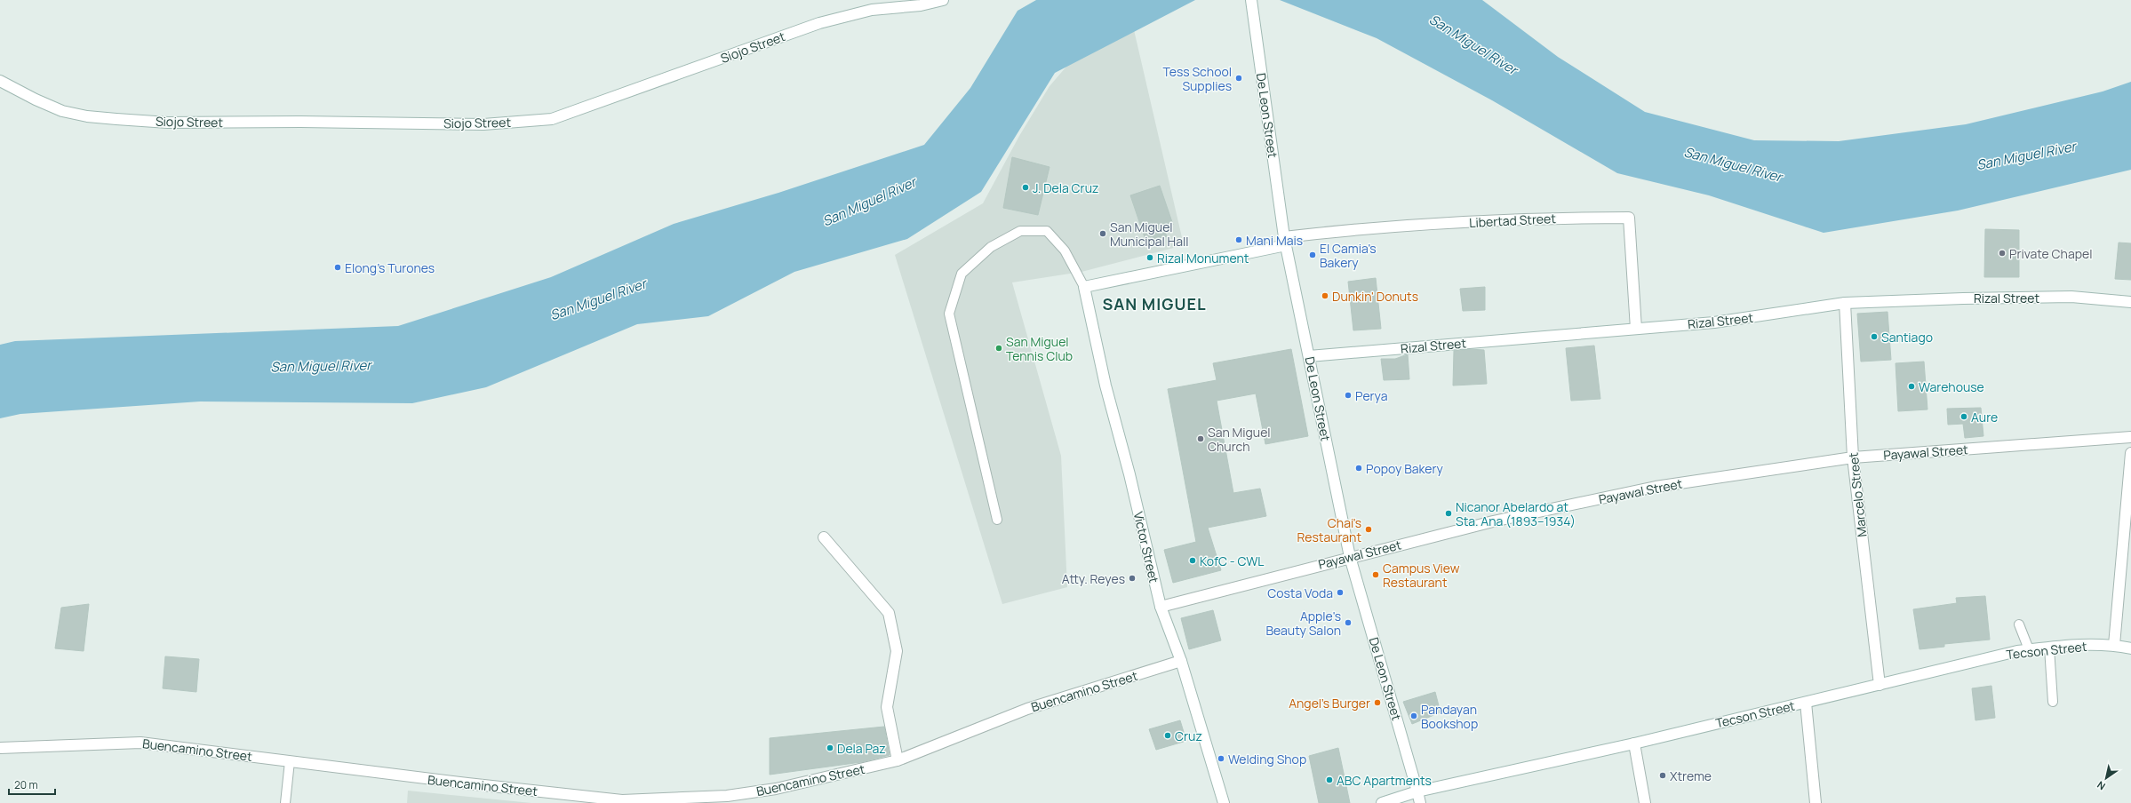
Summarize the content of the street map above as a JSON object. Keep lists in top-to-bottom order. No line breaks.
{"streets":{"street":["Siojo Street","De Leon Street","Libertad Street","Rizal Street","Payawal Street","Marcelo Street","Victor Street","Tecson Street","Buencamino Street"]},"crossings":[["De Leon Street","Libertad Street"],["De Leon Street","Rizal Street"],["De Leon Street","Payawal Street"],["De Leon Street","Tecson Street"],["Libertad Street","Rizal Street"],["Libertad Street","Victor Street"],["Rizal Street","Marcelo Street"],["Payawal Street","Marcelo Street"],["Payawal Street","Victor Street"],["Marcelo Street","Tecson Street"],["Victor Street","Buencamino Street"]],"districts":["SAN MIGUEL"],"water":["San Miguel River"],"places":["Tess School Supplies","J. Dela Cruz","San Miguel Municipal Hall","Mani Mais","Private Chapel","El Camia's Bakery","Rizal Monument","Elong's Turones","Dunkin' Donuts","Santiago","San Miguel Tennis Club","Warehouse","Perya","Aure","San Miguel Church","Popoy Bakery","Nicanor Abelardo at Sta. Ana (1893–1934)","Chai's Restaurant","KofC - CWL","Campus View Restaurant","Atty. Reyes","Costa Voda","Apple's Beauty Salon","Angel's Burger","Pandayan Bookshop","Cruz","Dela Paz","Welding Shop","Xtreme","ABC Apartments"],"scale_bar":"20 m","north":"bottom left"}
